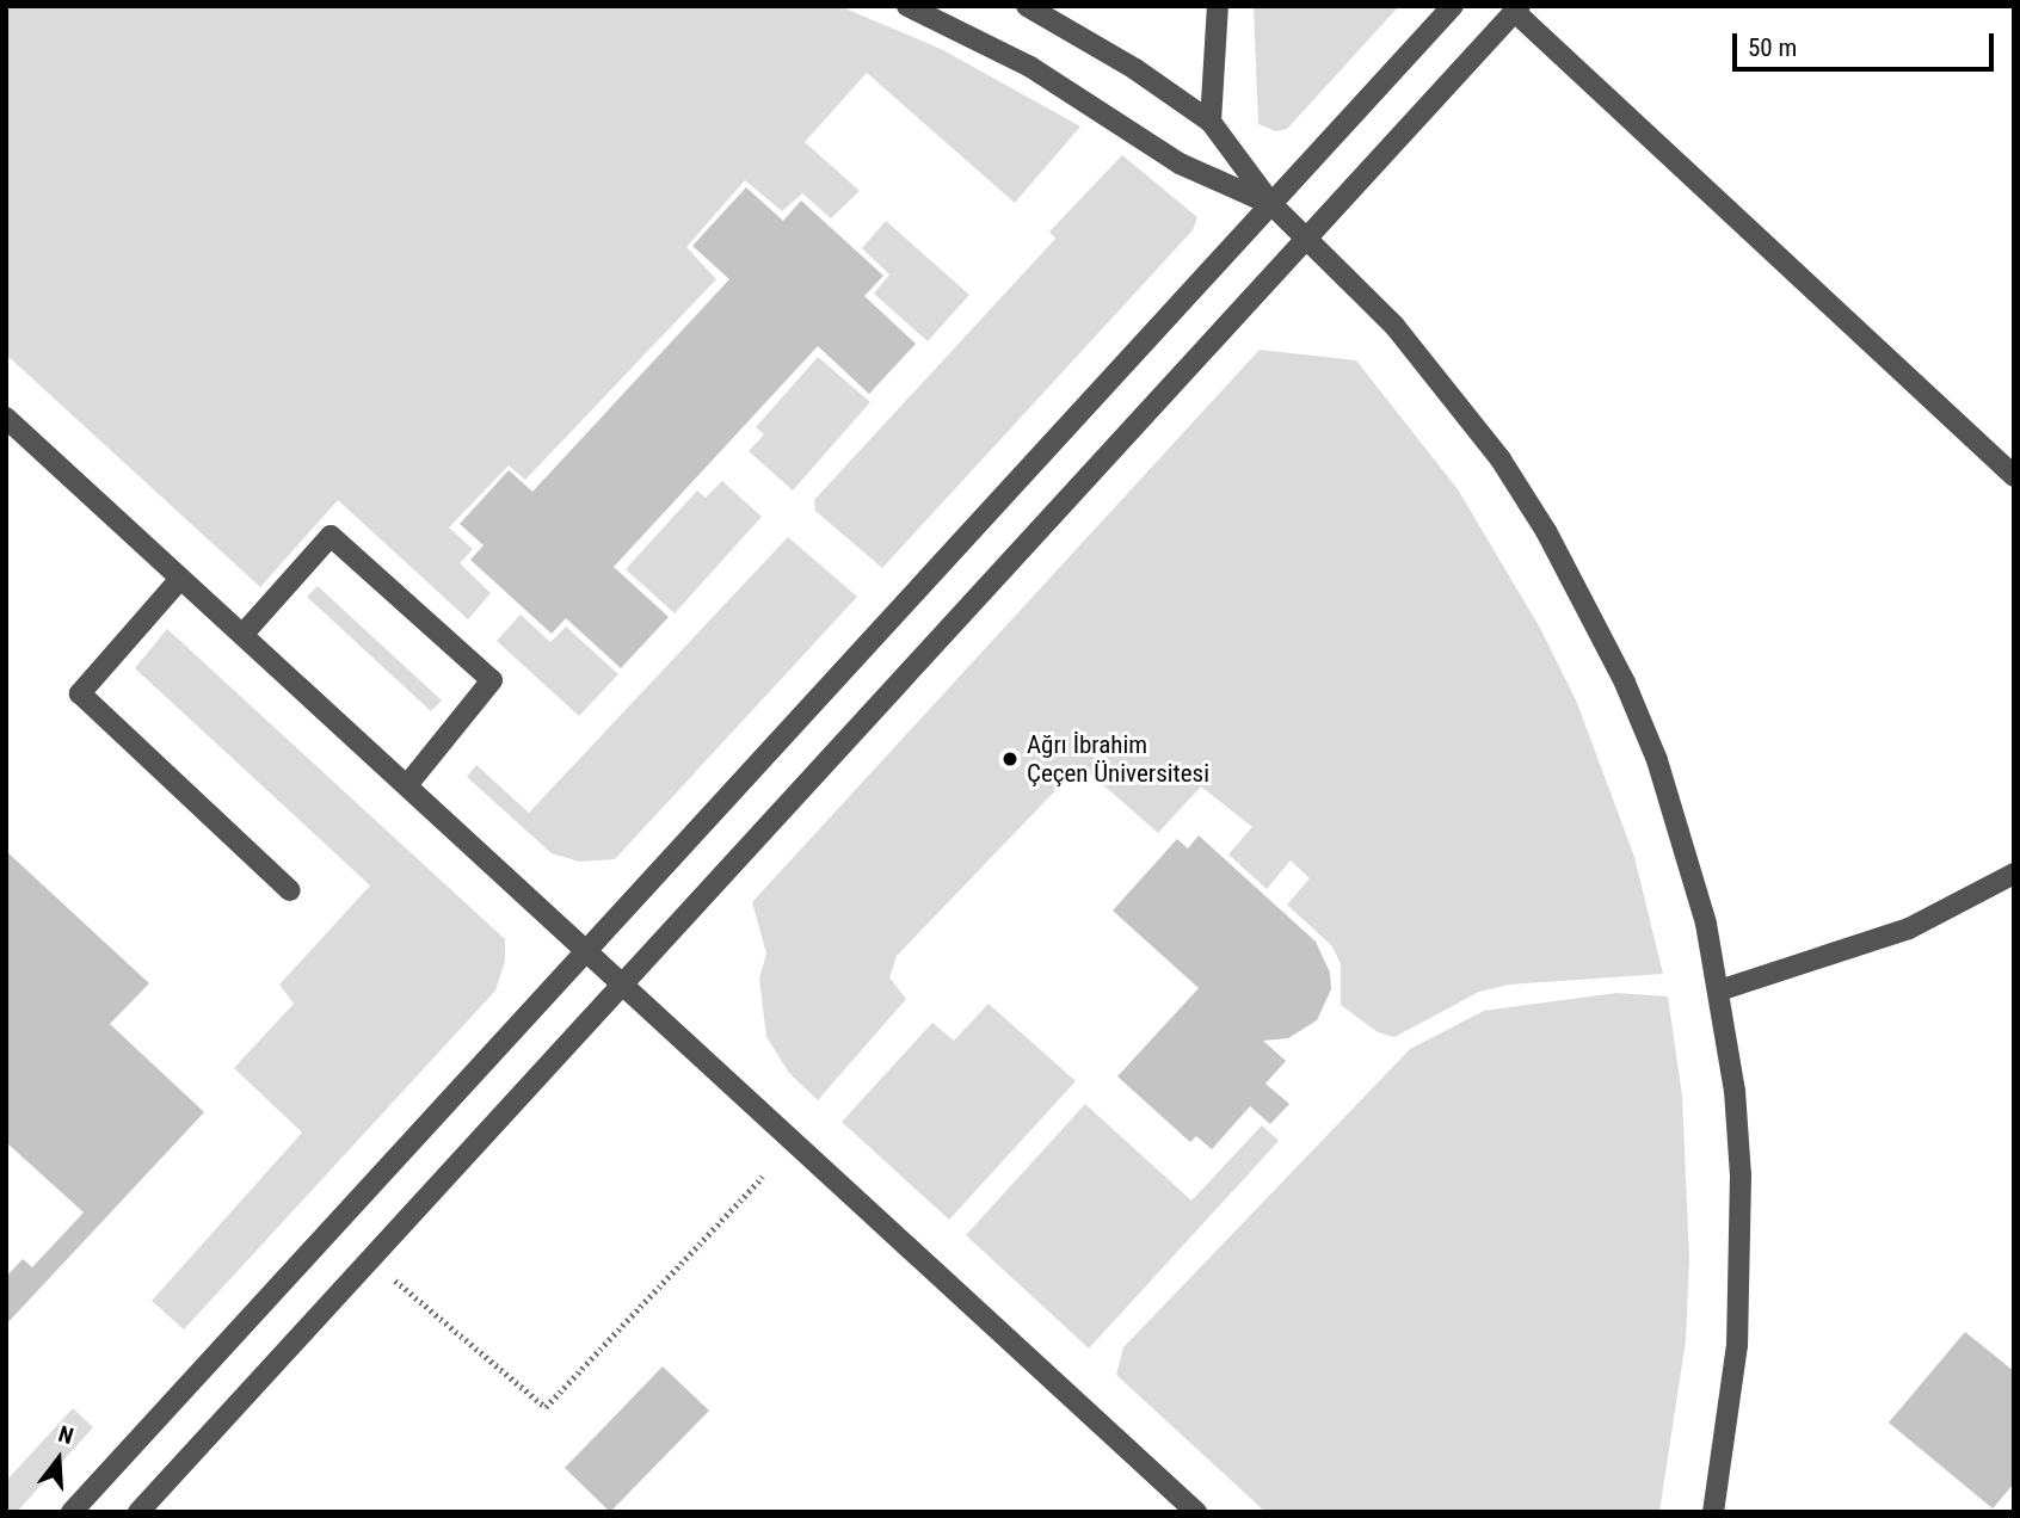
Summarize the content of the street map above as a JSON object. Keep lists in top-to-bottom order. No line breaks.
{"places":["Ağrı İbrahim Çeçen Üniversitesi"],"scale_bar":"50 m","north":"top"}
